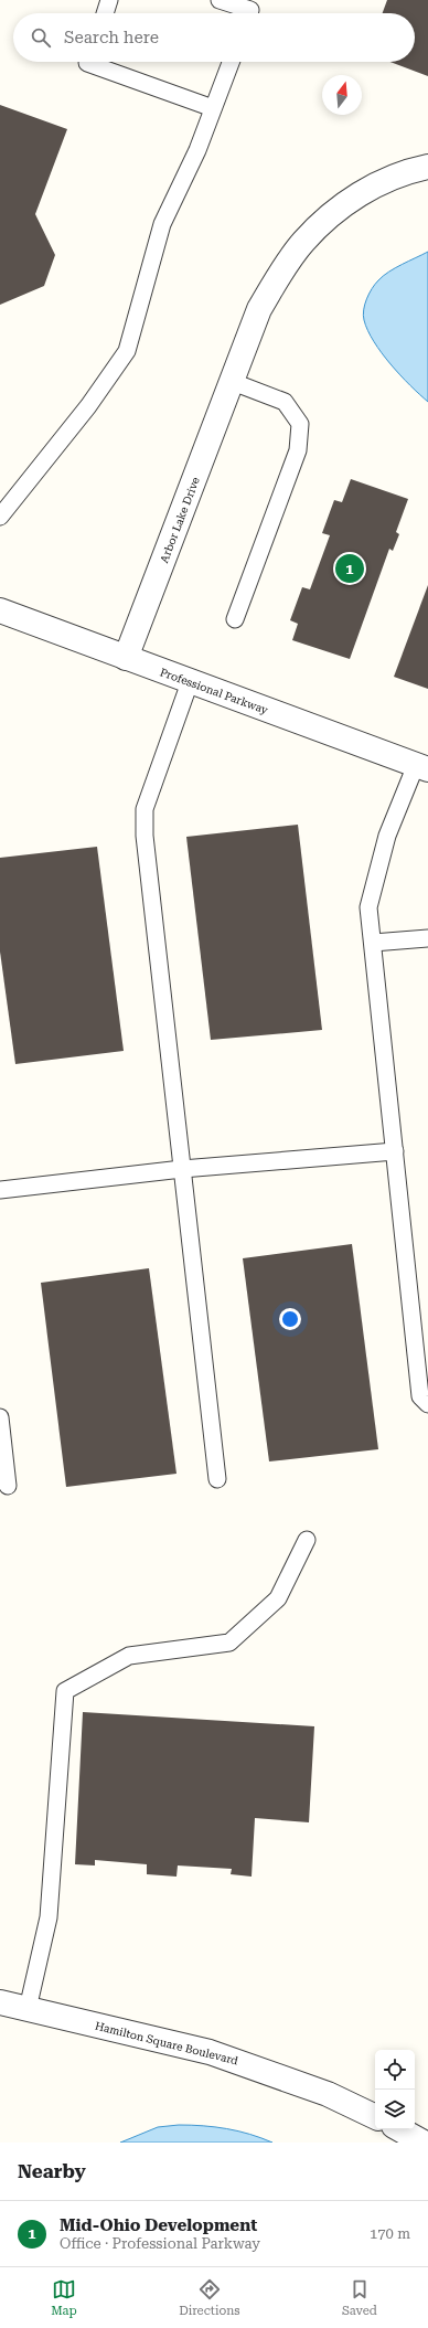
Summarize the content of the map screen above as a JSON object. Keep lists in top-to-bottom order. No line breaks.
{"streets":{"street":["Arbor Lake Drive","Professional Parkway","Hamilton Square Boulevard"]},"crossings":[["Arbor Lake Drive","Professional Parkway"]],"north":"top","page":{"search":"Search here","pins":"1","heading":"Nearby","list":[{"mark":"1","name":"Mid-Ohio Development","note":"Office · Professional Parkway","value":"170 m"}],"nav":["Map","Directions","Saved"]}}
